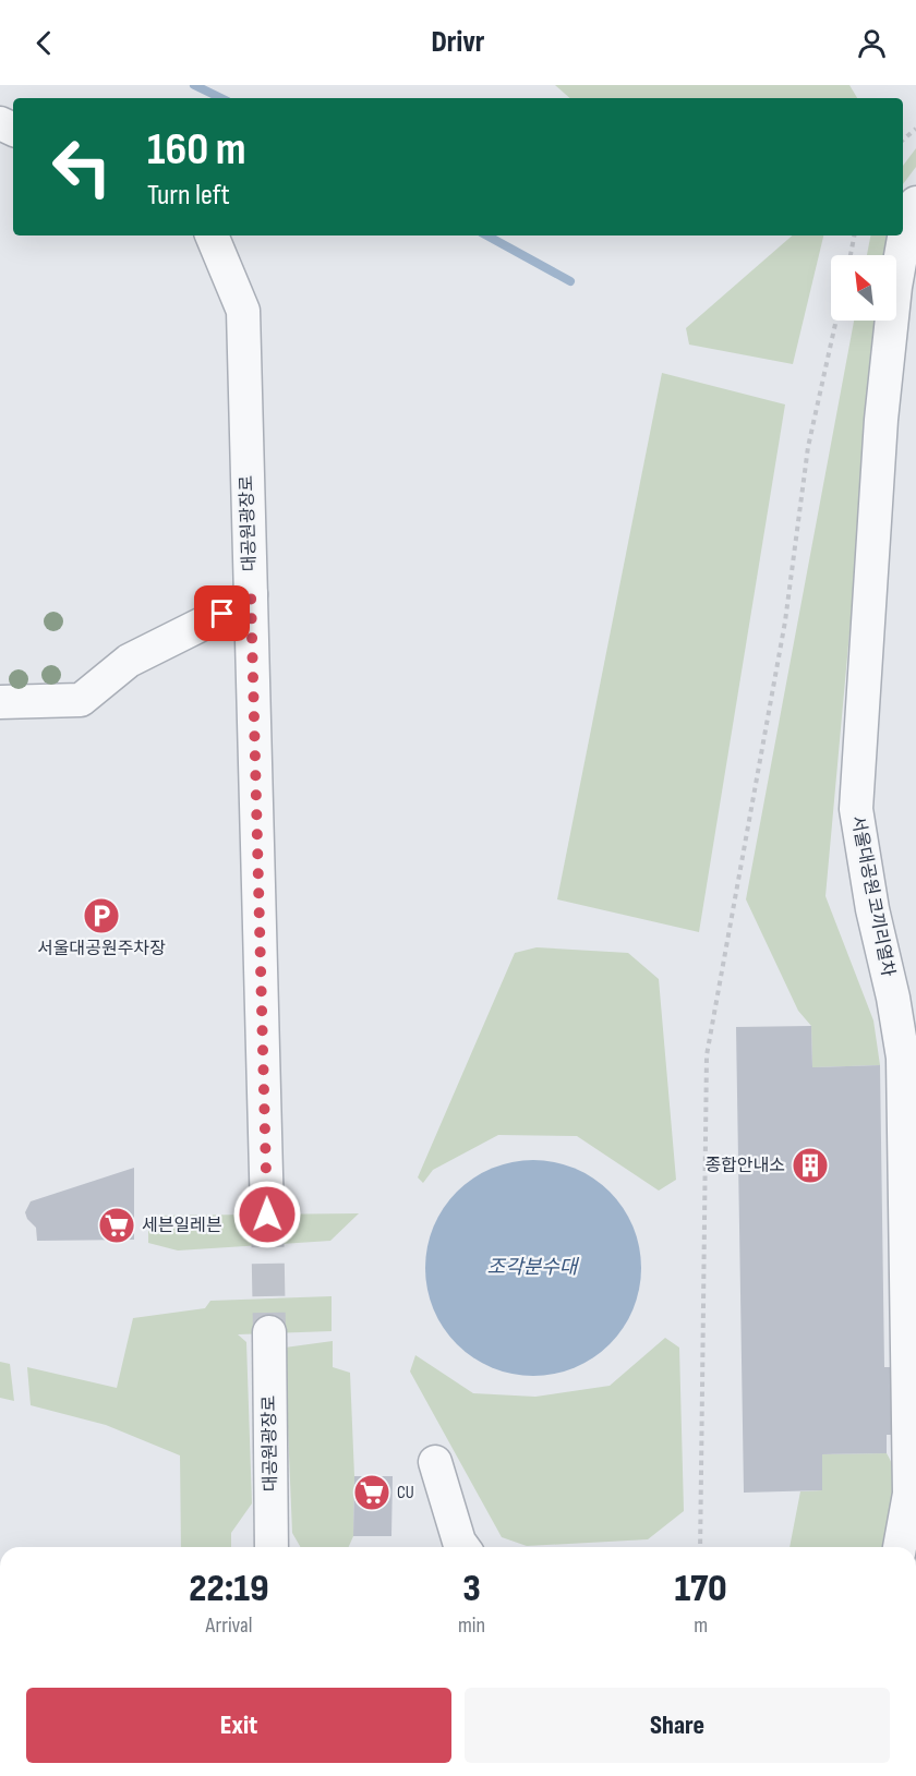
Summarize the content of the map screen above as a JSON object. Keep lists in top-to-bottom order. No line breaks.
{"streets":{"street":["대공원광장로","서울대공원 코끼리열차"]},"water":["조각분수대"],"places":{"parking":["서울대공원주차장"],"building":["종합안내소"],"supermarket":["세븐일레븐","CU"]},"north":"top left","page":{"header":"Drivr","turn":["160 m","Turn left"],"eta":["22:19","Arrival","3","min","170","m"],"buttons":["Exit","Share"]}}
